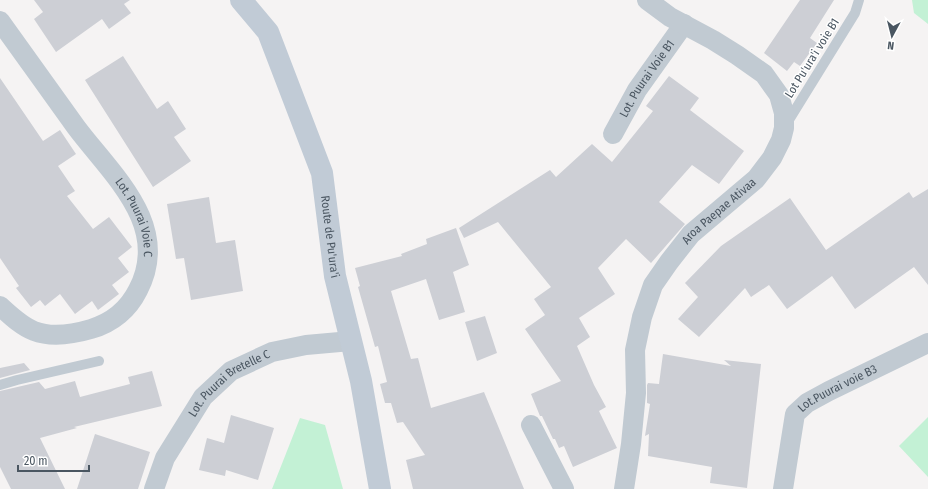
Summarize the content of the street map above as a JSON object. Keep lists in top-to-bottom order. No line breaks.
{"streets":{"main road":["Route de Pu'ura'i"],"street":["Lot. Puurai Voie B1","Aroa Paepae Ativaa","Lot. Puurai Voie C","Lot. Puurai Bretelle C","Lot.Puurai voie B3"],"lane":["Lot Pu'ura'i voie B1"]},"crossings":[["Lot Pu'ura'i voie B1","Aroa Paepae Ativaa"],["Lot. Puurai Voie B1","Aroa Paepae Ativaa"],["Route de Pu'ura'i","Lot. Puurai Bretelle C"]],"scale_bar":"20 m","north":"bottom"}
